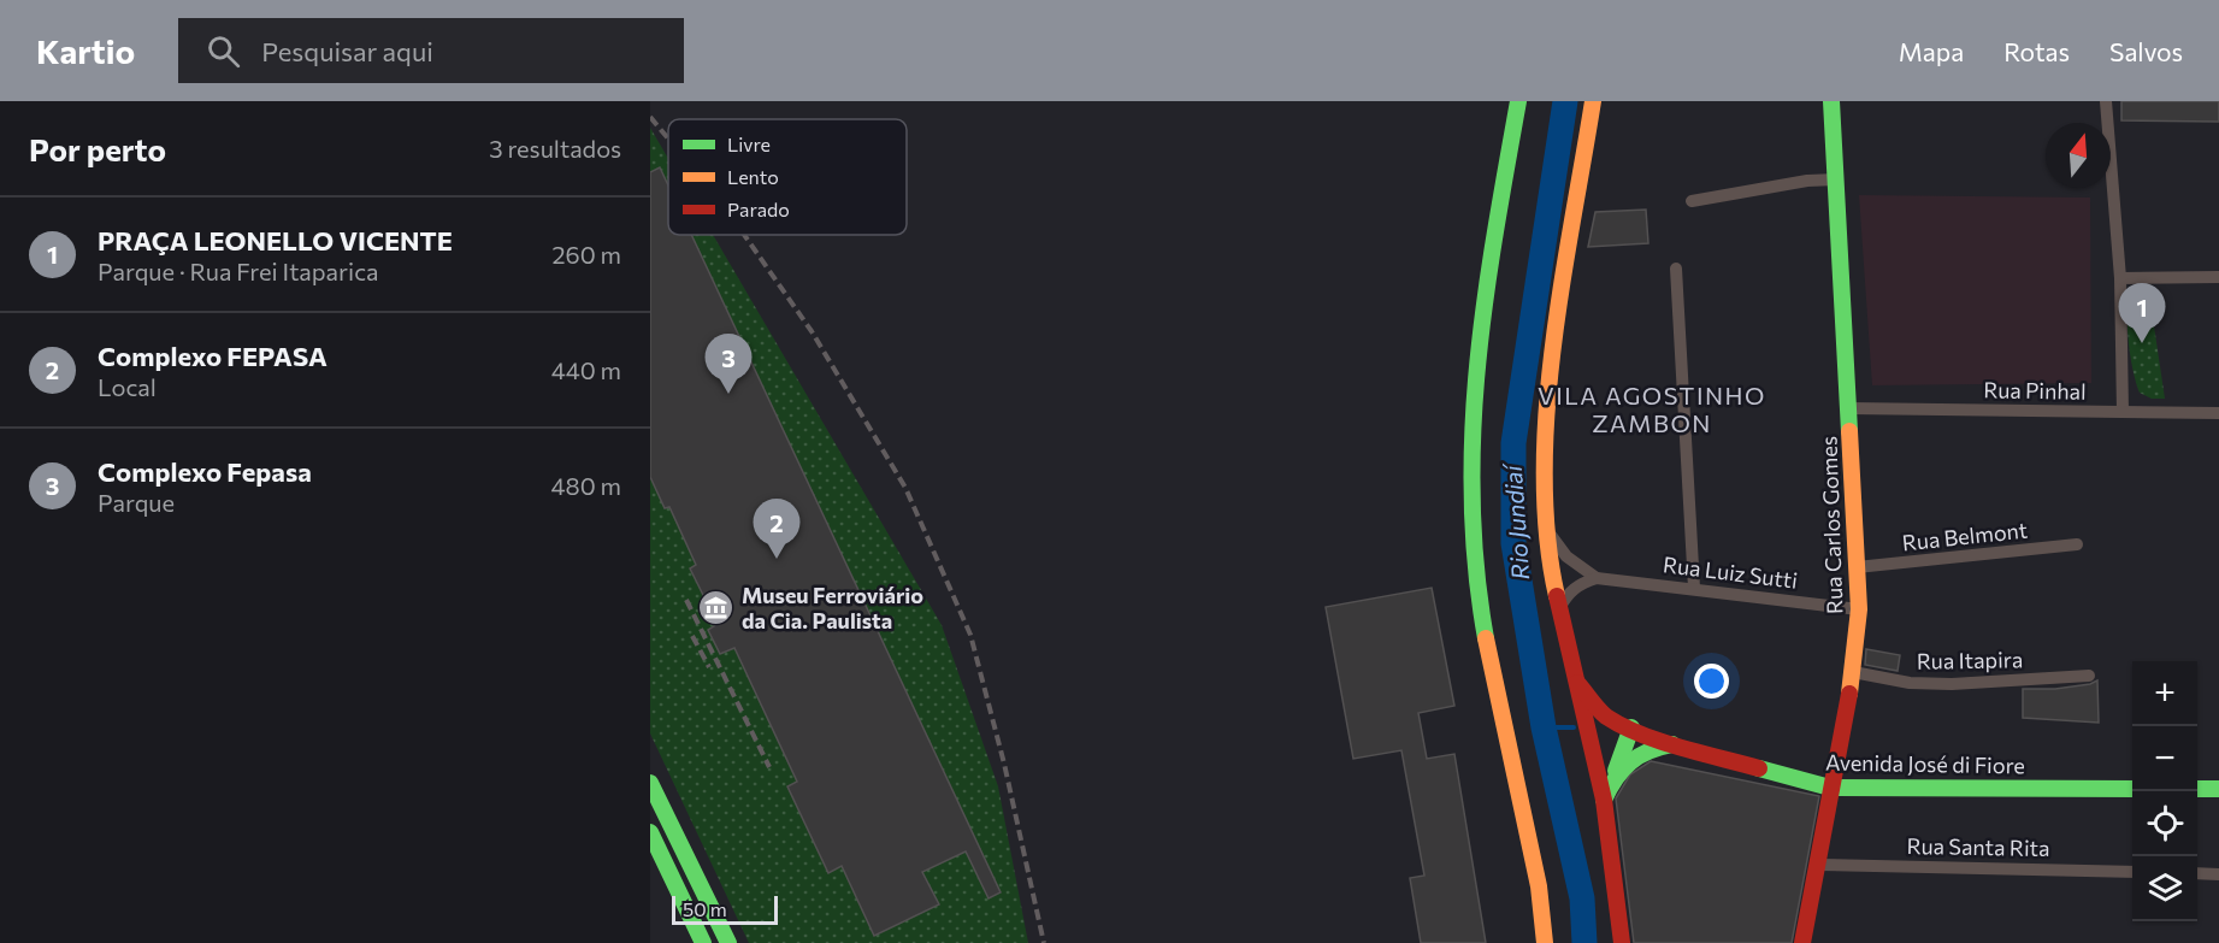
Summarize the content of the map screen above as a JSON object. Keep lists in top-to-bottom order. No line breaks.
{"streets":{"main road":["Rua Carlos Gomes","Avenida José di Fiore"],"street":["Rua Pinhal","Rua Belmont","Rua Luiz Sutti","Rua Itapira","Rua Santa Rita"]},"crossings":[["Rua Pinhal","Rua Carlos Gomes"],["Rua Carlos Gomes","Rua Belmont"],["Rua Carlos Gomes","Rua Luiz Sutti"],["Rua Carlos Gomes","Rua Itapira"],["Rua Carlos Gomes","Avenida José di Fiore"],["Rua Carlos Gomes","Rua Santa Rita"]],"districts":["VILA AGOSTINHO ZAMBON"],"water":["Rio Jundiaí"],"places":{"museum":["Museu Ferroviário da Cia. Paulista"]},"legend":["Livre","Lento","Parado"],"scale_bar":"50 m","north":"top","page":{"header":"Kartio","search":"Pesquisar aqui","nav":["Mapa","Rotas","Salvos"],"heading":["Por perto","3 resultados"],"list":[{"mark":"1","name":"PRAÇA LEONELLO VICENTE","note":"Parque · Rua Frei Itaparica","value":"260 m"},{"mark":"2","name":"Complexo FEPASA","note":"Local","value":"440 m"},{"mark":"3","name":"Complexo Fepasa","note":"Parque","value":"480 m"}],"pins":["1","3","2"],"map_buttons":["+","−"],"scale":"50 m"}}
